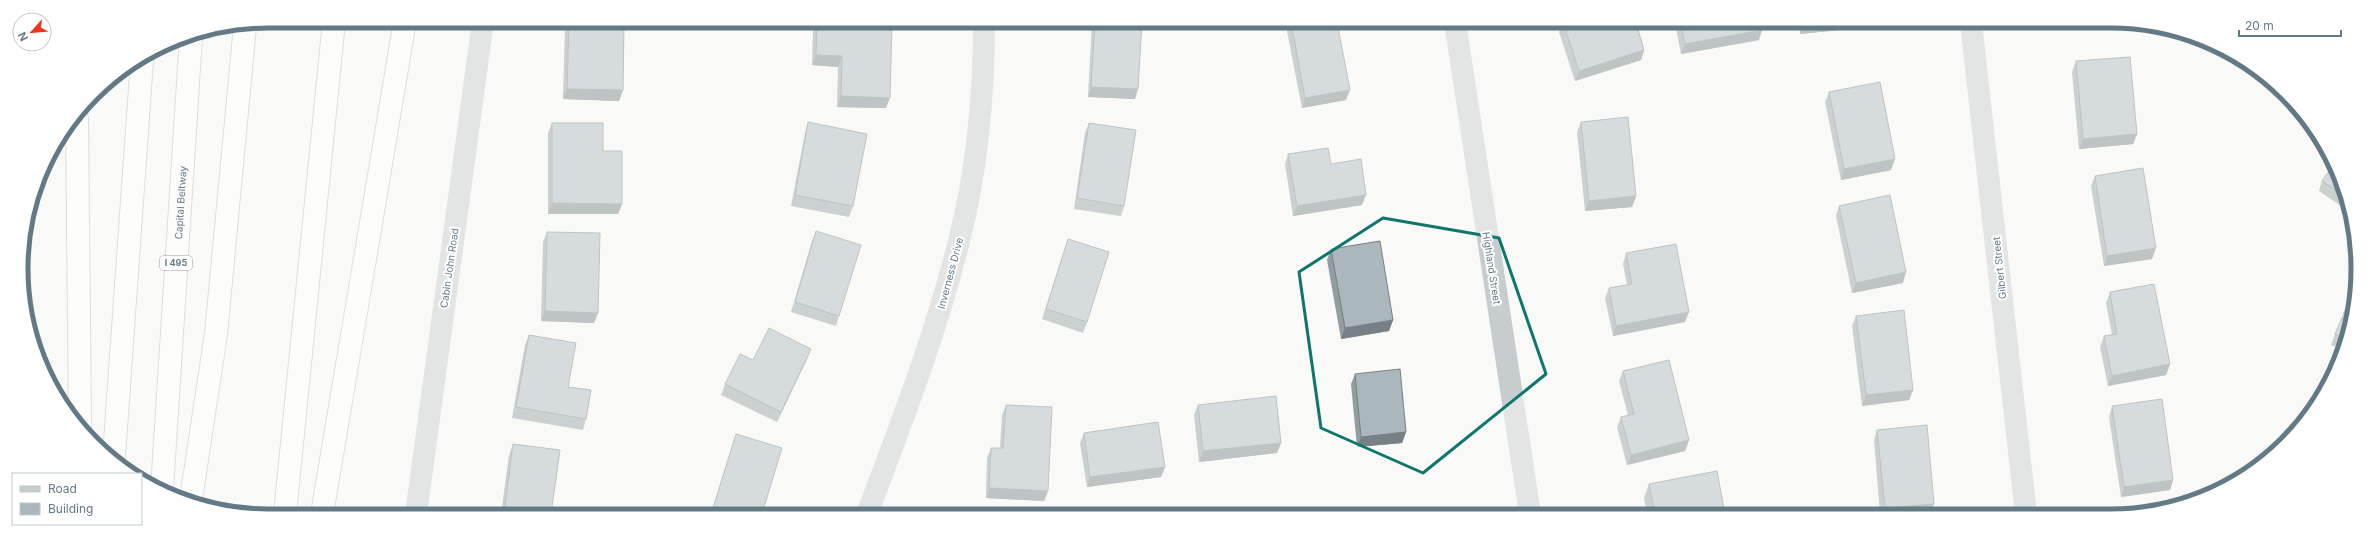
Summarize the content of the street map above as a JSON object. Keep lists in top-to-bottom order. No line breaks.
{"streets":{"highway":["Capital Beltway","I 495"],"street":["Cabin John Road","Highland Street","Gilbert Street","Inverness Drive"]},"legend":["Road","Building"],"scale_bar":"20 m","north":"bottom left"}
